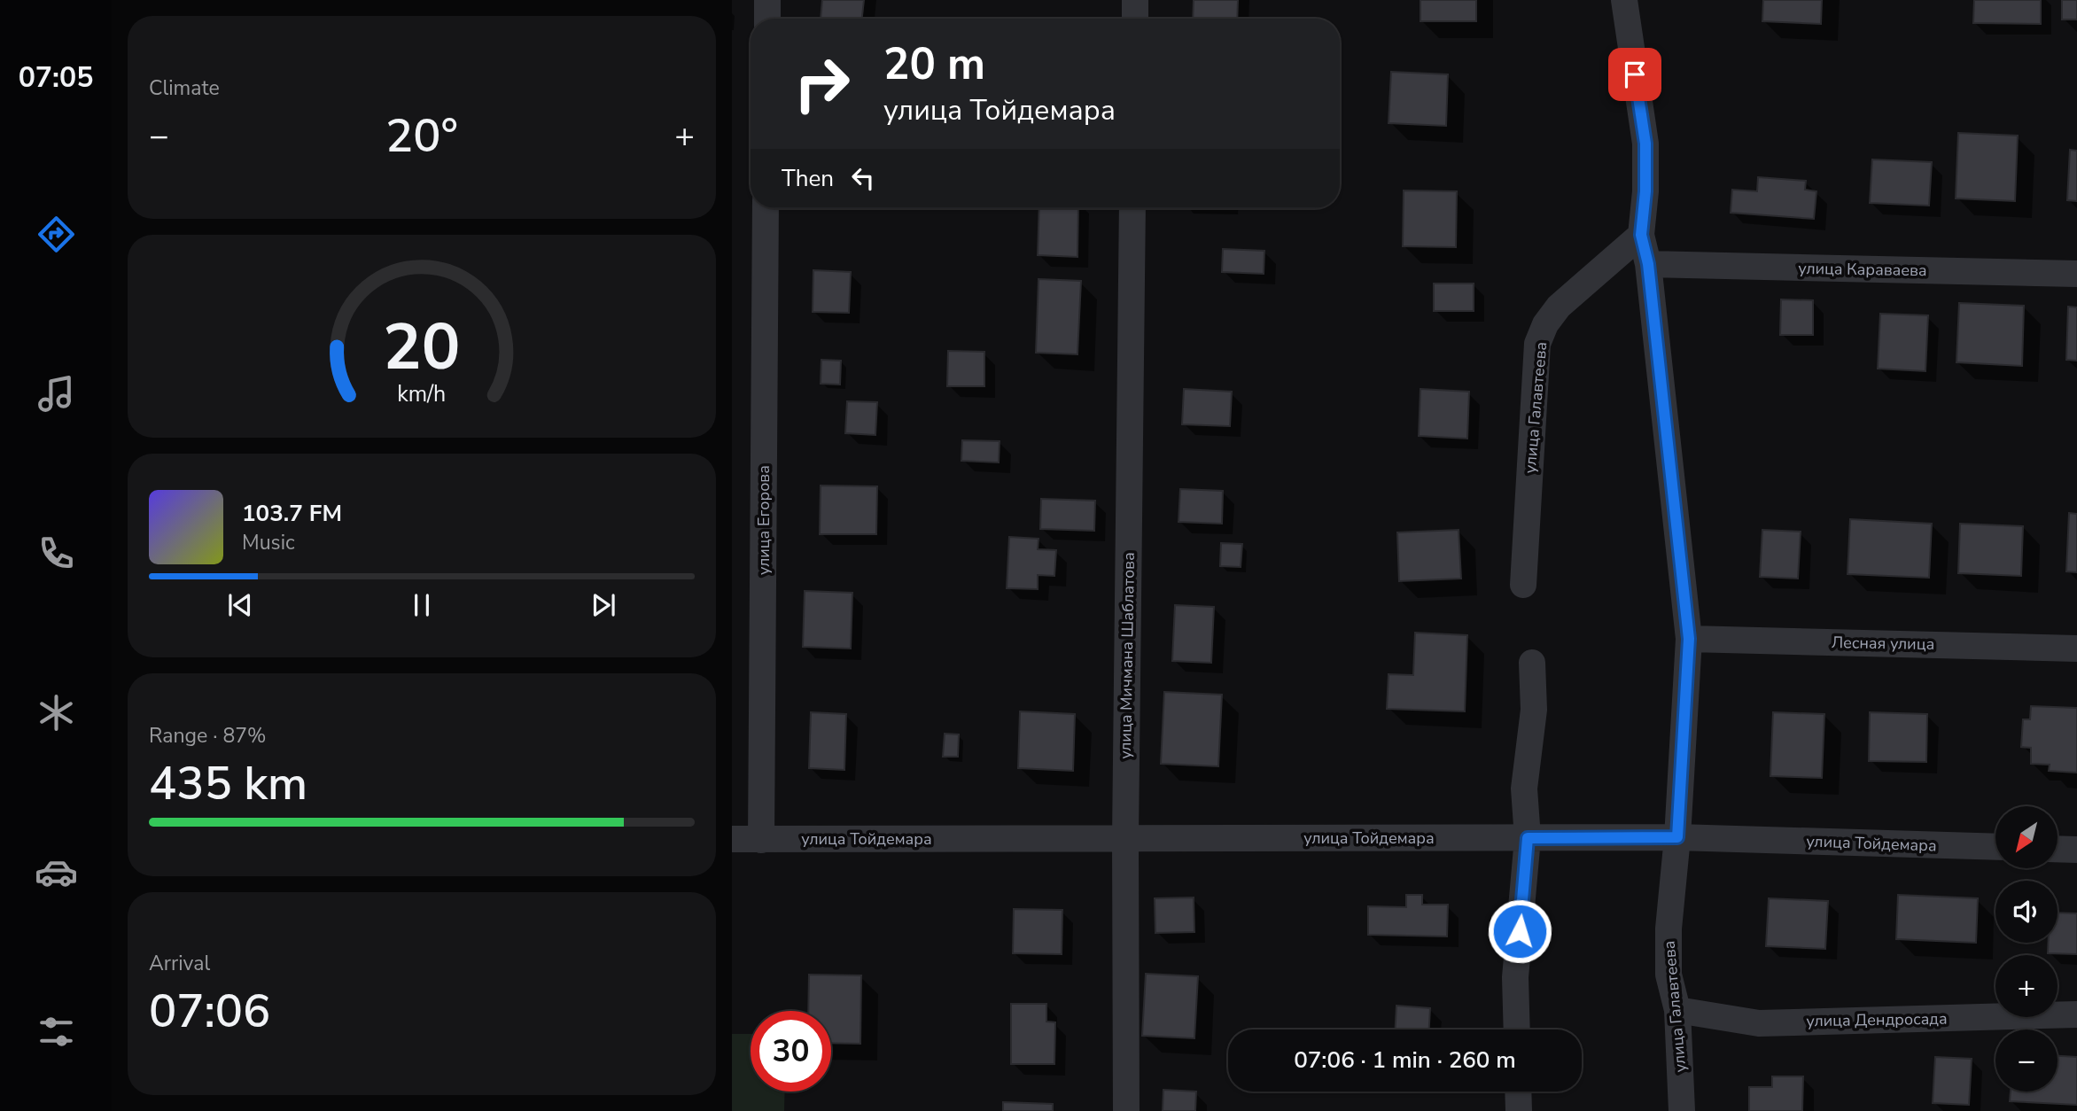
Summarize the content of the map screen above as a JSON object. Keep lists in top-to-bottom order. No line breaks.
{"streets":{"street":["улица Караваева","улица Галавтеева","улица Егорова","Лесная улица","улица Мичмана Шаблатова","улица Тойдемара","улица Дендросада"]},"crossings":[["улица Караваева","улица Галавтеева"],["улица Галавтеева","Лесная улица"],["улица Галавтеева","улица Тойдемара"],["улица Галавтеева","улица Дендросада"],["улица Егорова","улица Тойдемара"],["улица Мичмана Шаблатова","улица Тойдемара"]],"north":"bottom left","page":{"tabs":"07:05","tile":["Climate",["Range · 87%","435 km"],["Arrival","07:06"]],"turn":["20 m","улица Тойдемара"],"heat":["−","20°","+"],"then":"Then","song":["103.7 FM","Music"],"map_buttons":["+","−"],"limit":"30","trip":"07:06 · 1 min · 260 m","gauge":["20","km/h"]}}
